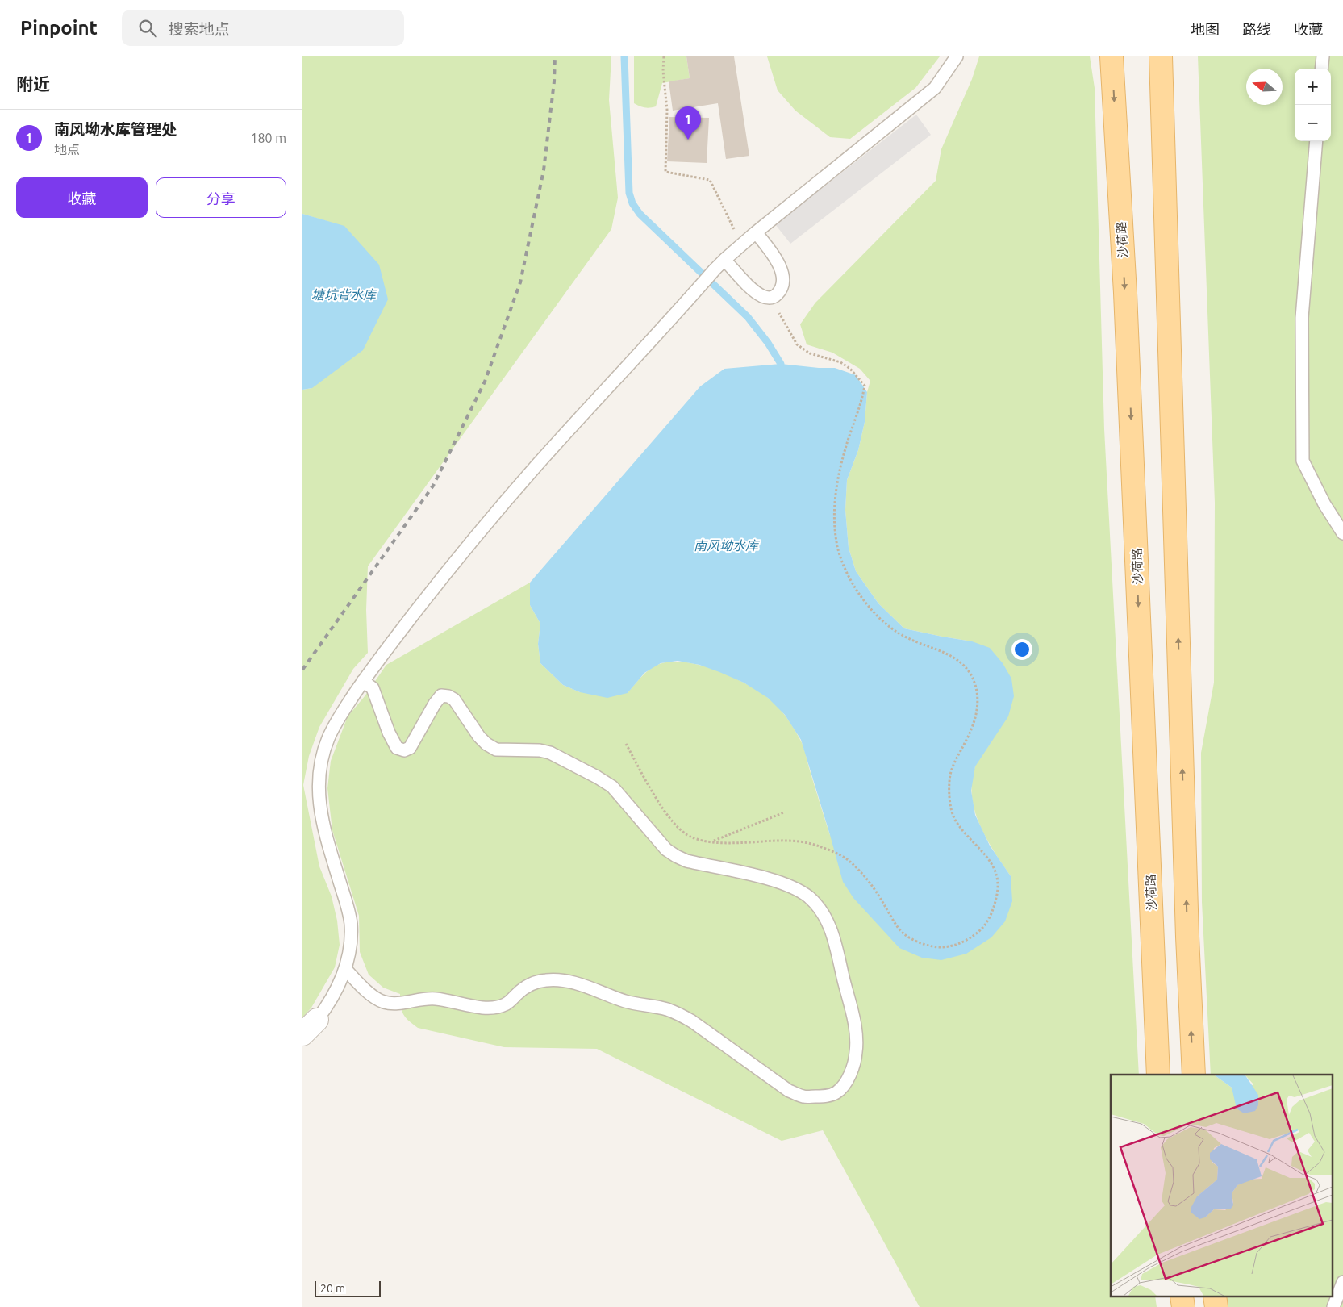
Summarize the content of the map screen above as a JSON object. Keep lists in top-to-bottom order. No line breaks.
{"streets":{"main road":["沙荷路"]},"water":["塘坑背水库","南风坳水库"],"scale_bar":"20 m","north":"left","page":{"header":"Pinpoint","search":"搜索地点","nav":["地图","路线","收藏"],"heading":"附近","map_buttons":["+","−"],"pins":"1","list":[{"mark":"1","name":"南风坳水库管理处","note":"地点","value":"180 m"}],"buttons":["收藏","分享"],"scale":"20 m"}}
